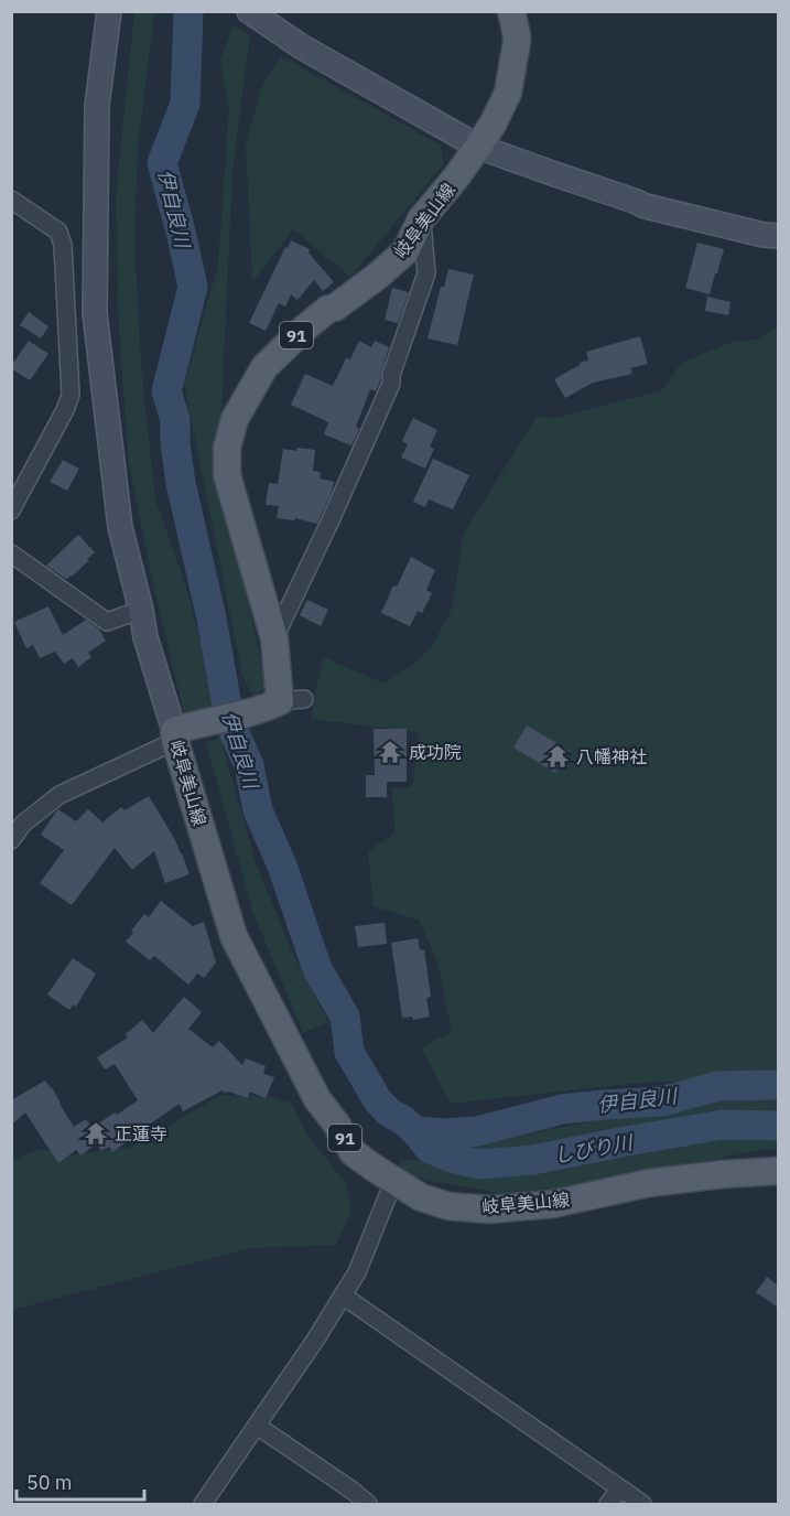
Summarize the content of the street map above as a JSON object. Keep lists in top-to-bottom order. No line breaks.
{"streets":{"main road":["岐阜美山線","91"]},"water":["伊自良川","しびり川"],"places":{"temple":["成功院","八幡神社","正蓮寺"]},"scale_bar":"50 m"}
